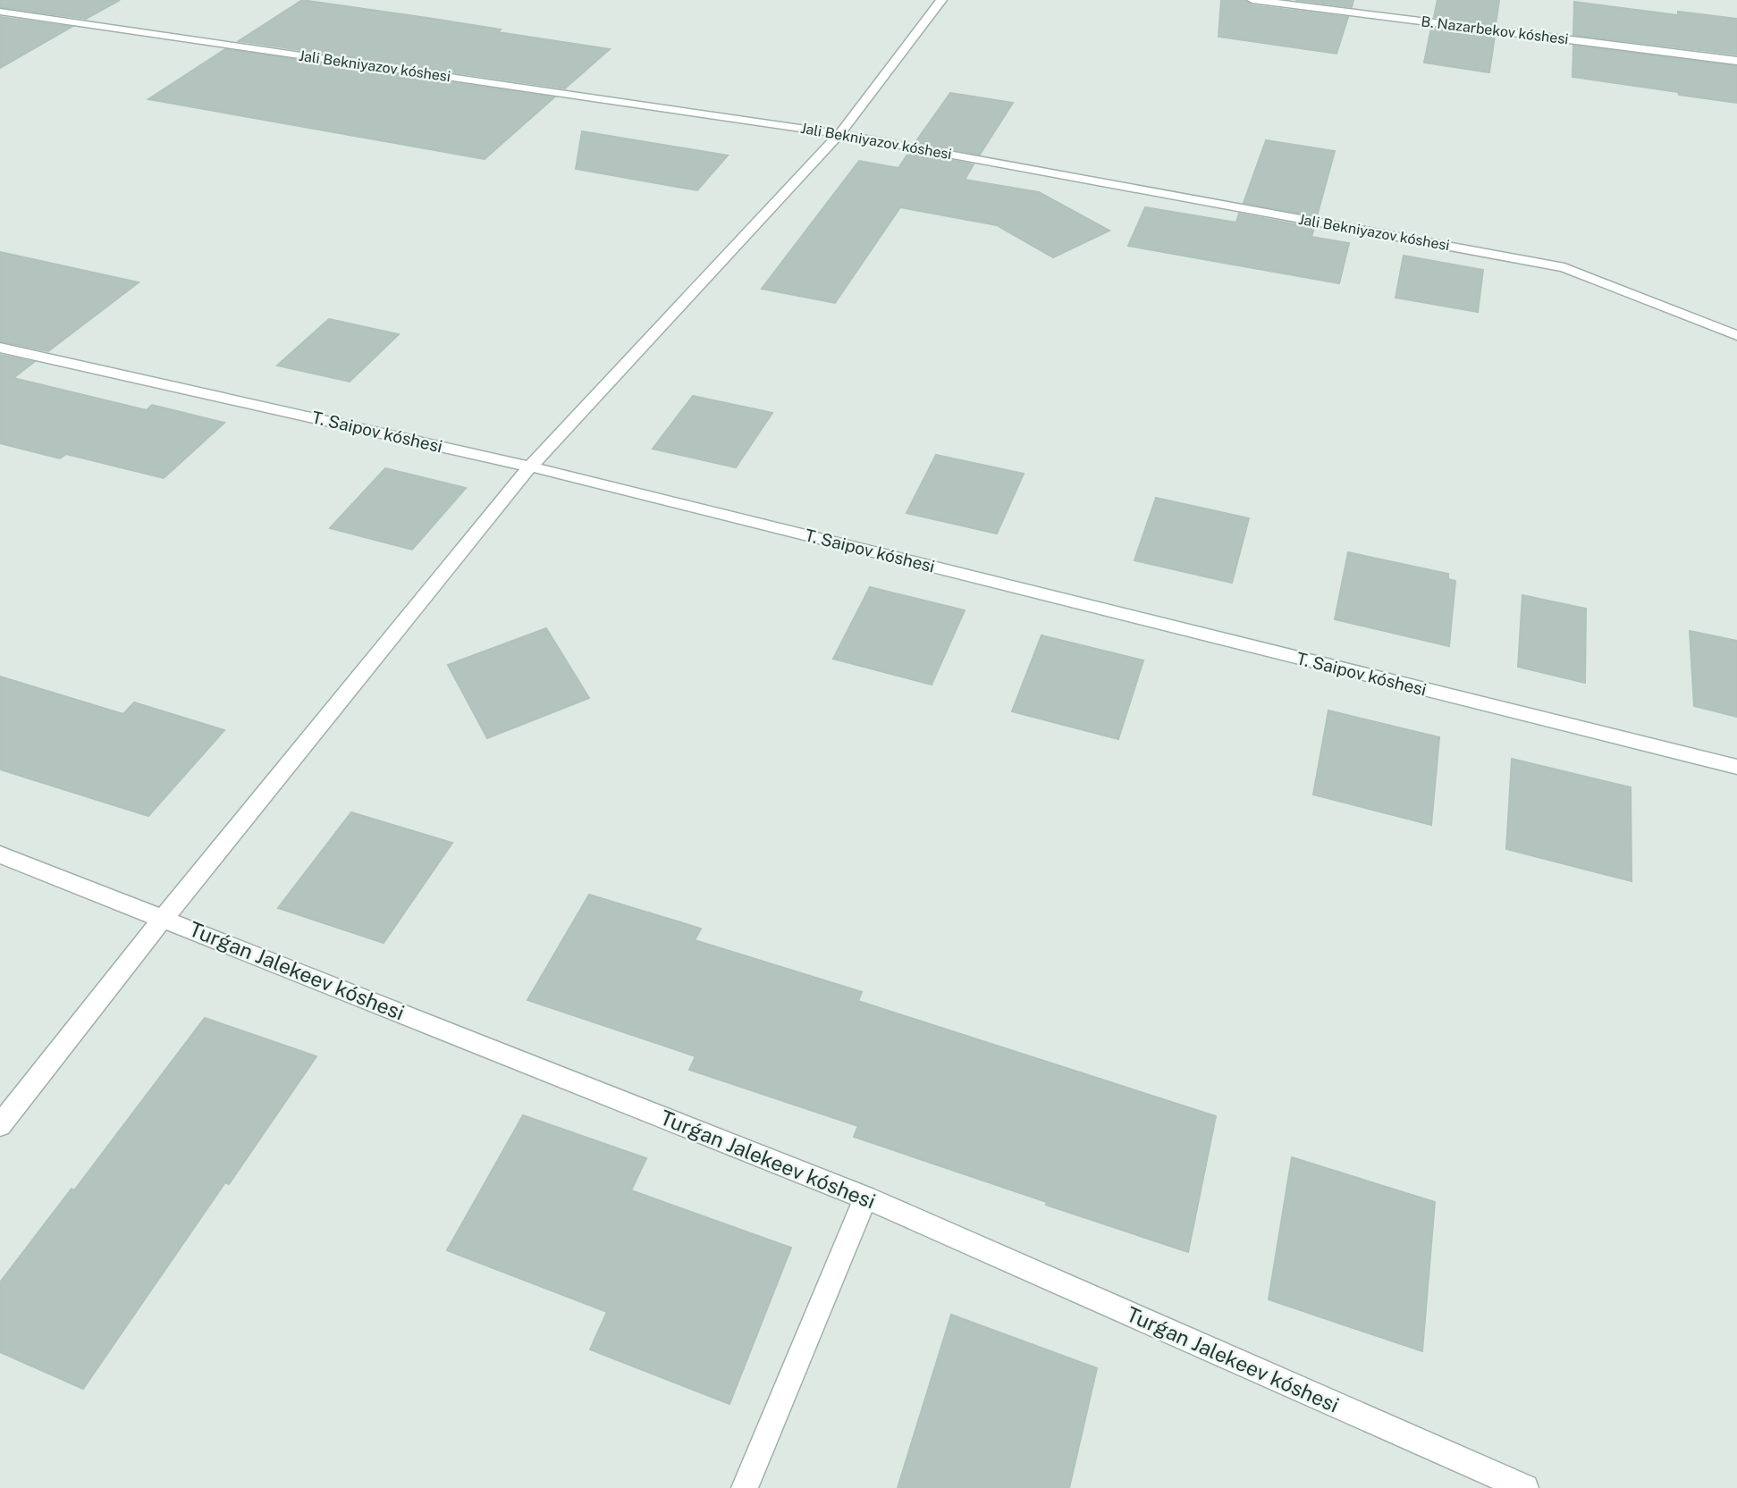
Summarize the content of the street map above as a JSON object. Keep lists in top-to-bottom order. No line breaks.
{"streets":{"street":["B. Nazarbekov kóshesi","Jali Bekniyazov kóshesi","T. Saipov kóshesi","Turǵan Jalekeev kóshesi"]}}
